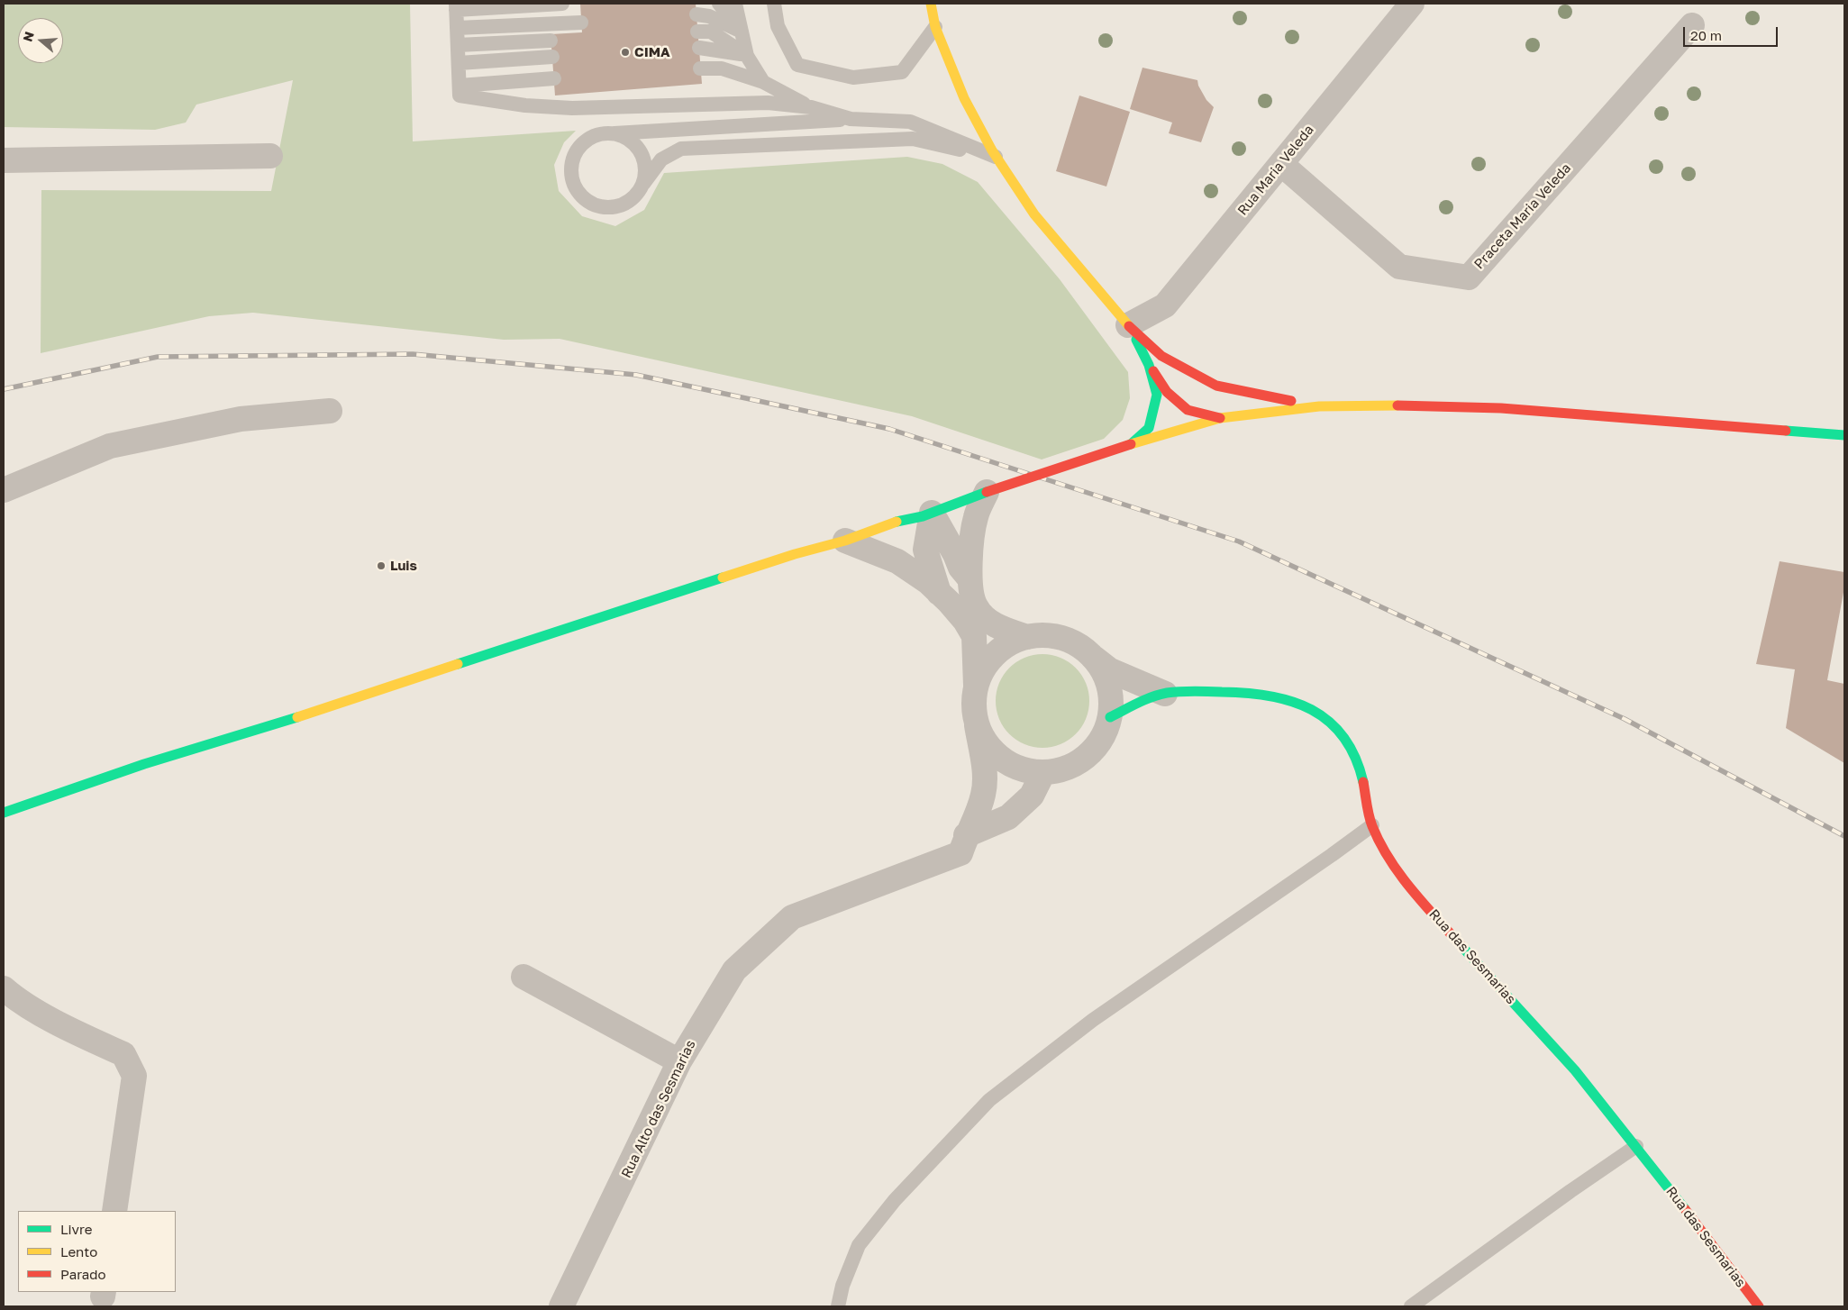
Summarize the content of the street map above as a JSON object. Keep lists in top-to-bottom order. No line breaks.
{"streets":{"main road":["Rua das Sesmarias"],"street":["Rua Maria Veleda","Praceta Maria Veleda","Rua Alto das Sesmarias"]},"crossings":[["Rua Maria Veleda","Praceta Maria Veleda"],["Rua das Sesmarias","Rua Alto das Sesmarias"]],"places":["CIMA","Luis"],"legend":["Livre","Lento","Parado"],"scale_bar":"20 m","north":"left"}
